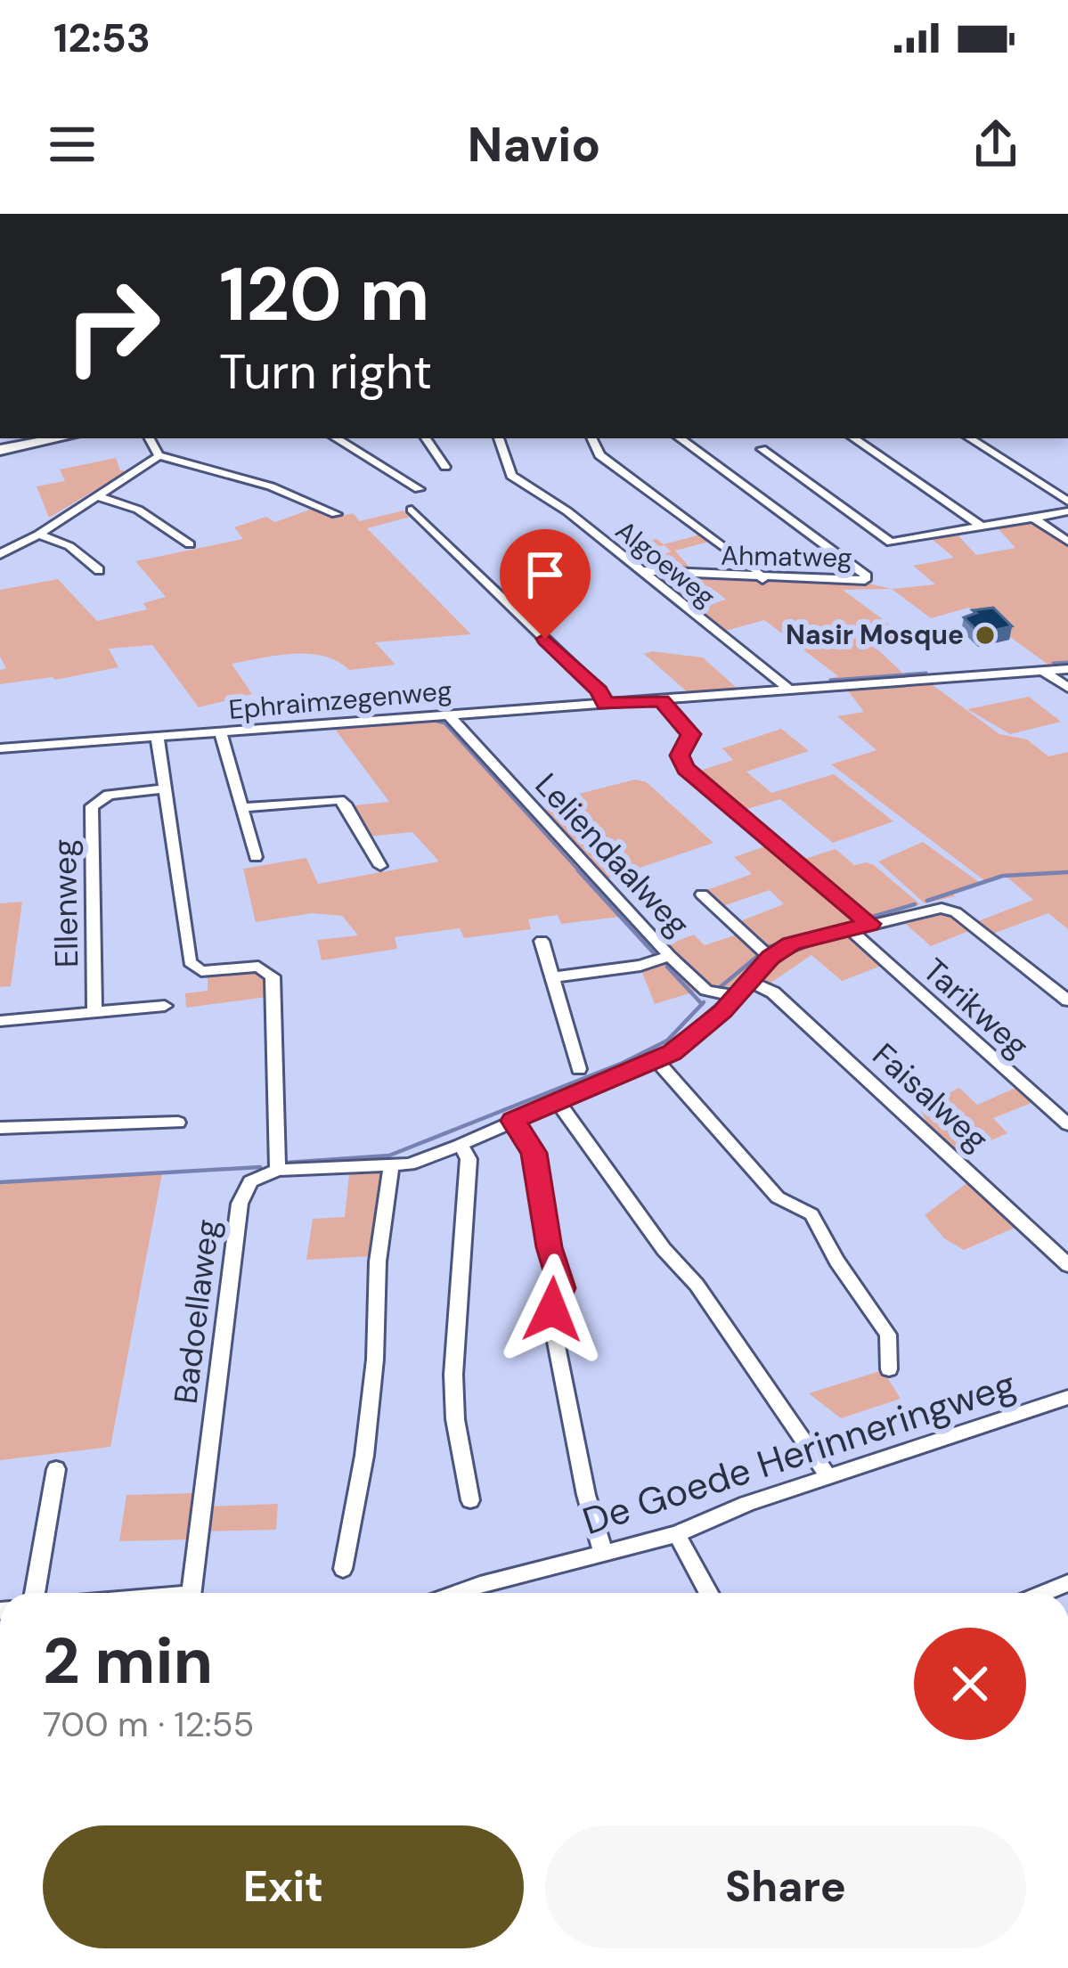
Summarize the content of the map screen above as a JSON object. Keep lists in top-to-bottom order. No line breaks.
{"streets":{"street":["Ahmatweg","Algoeweg","Ephraimzegenweg","Leliendaalweg","Ellenweg","Tarikweg","Faisalweg","Badoellaweg","De Goede Herinneringweg"]},"crossings":[["Ahmatweg","Algoeweg"],["Algoeweg","Ephraimzegenweg"],["Ephraimzegenweg","Leliendaalweg"]],"places":["Nasir Mosque"],"page":{"status":"12:53","header":"Navio","turn":["120 m","Turn right"],"heading":["2 min","700 m · 12:55"],"buttons":["Exit","Share"]}}
